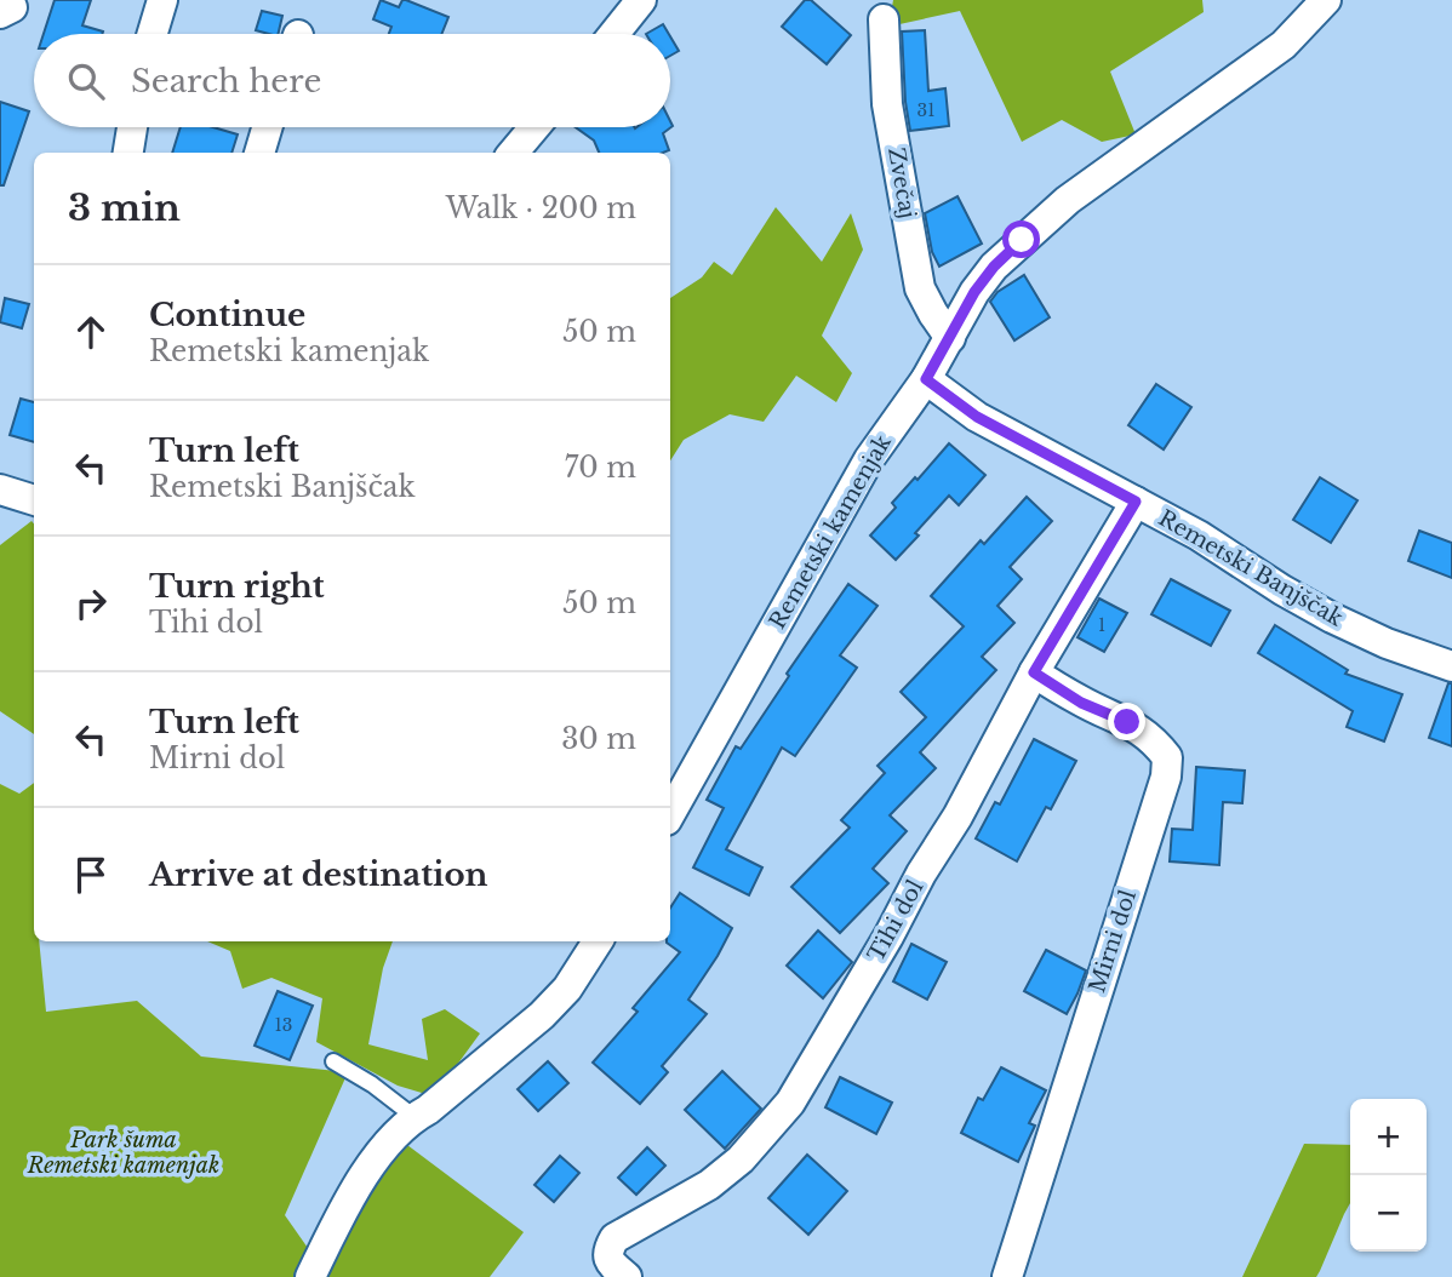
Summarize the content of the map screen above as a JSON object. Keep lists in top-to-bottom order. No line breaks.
{"streets":{"street":["Zvečaj","Remetski kamenjak","Remetski Banjščak","Tihi dol","Mirni dol"]},"crossings":[["Zvečaj","Remetski kamenjak"],["Remetski kamenjak","Remetski Banjščak"],["Remetski Banjščak","Tihi dol"],["Tihi dol","Mirni dol"]],"parks":["Park šuma Remetski kamenjak"],"house_numbers":["31","1","13"],"page":{"search":"Search here","heading":["3 min","Walk · 200 m"],"list":[["Continue","Remetski kamenjak","50 m"],["Turn left","Remetski Banjščak","70 m"],["Turn right","Tihi dol","50 m"],["Turn left","Mirni dol","30 m"],"Arrive at destination"],"map_buttons":["+","−"]}}
